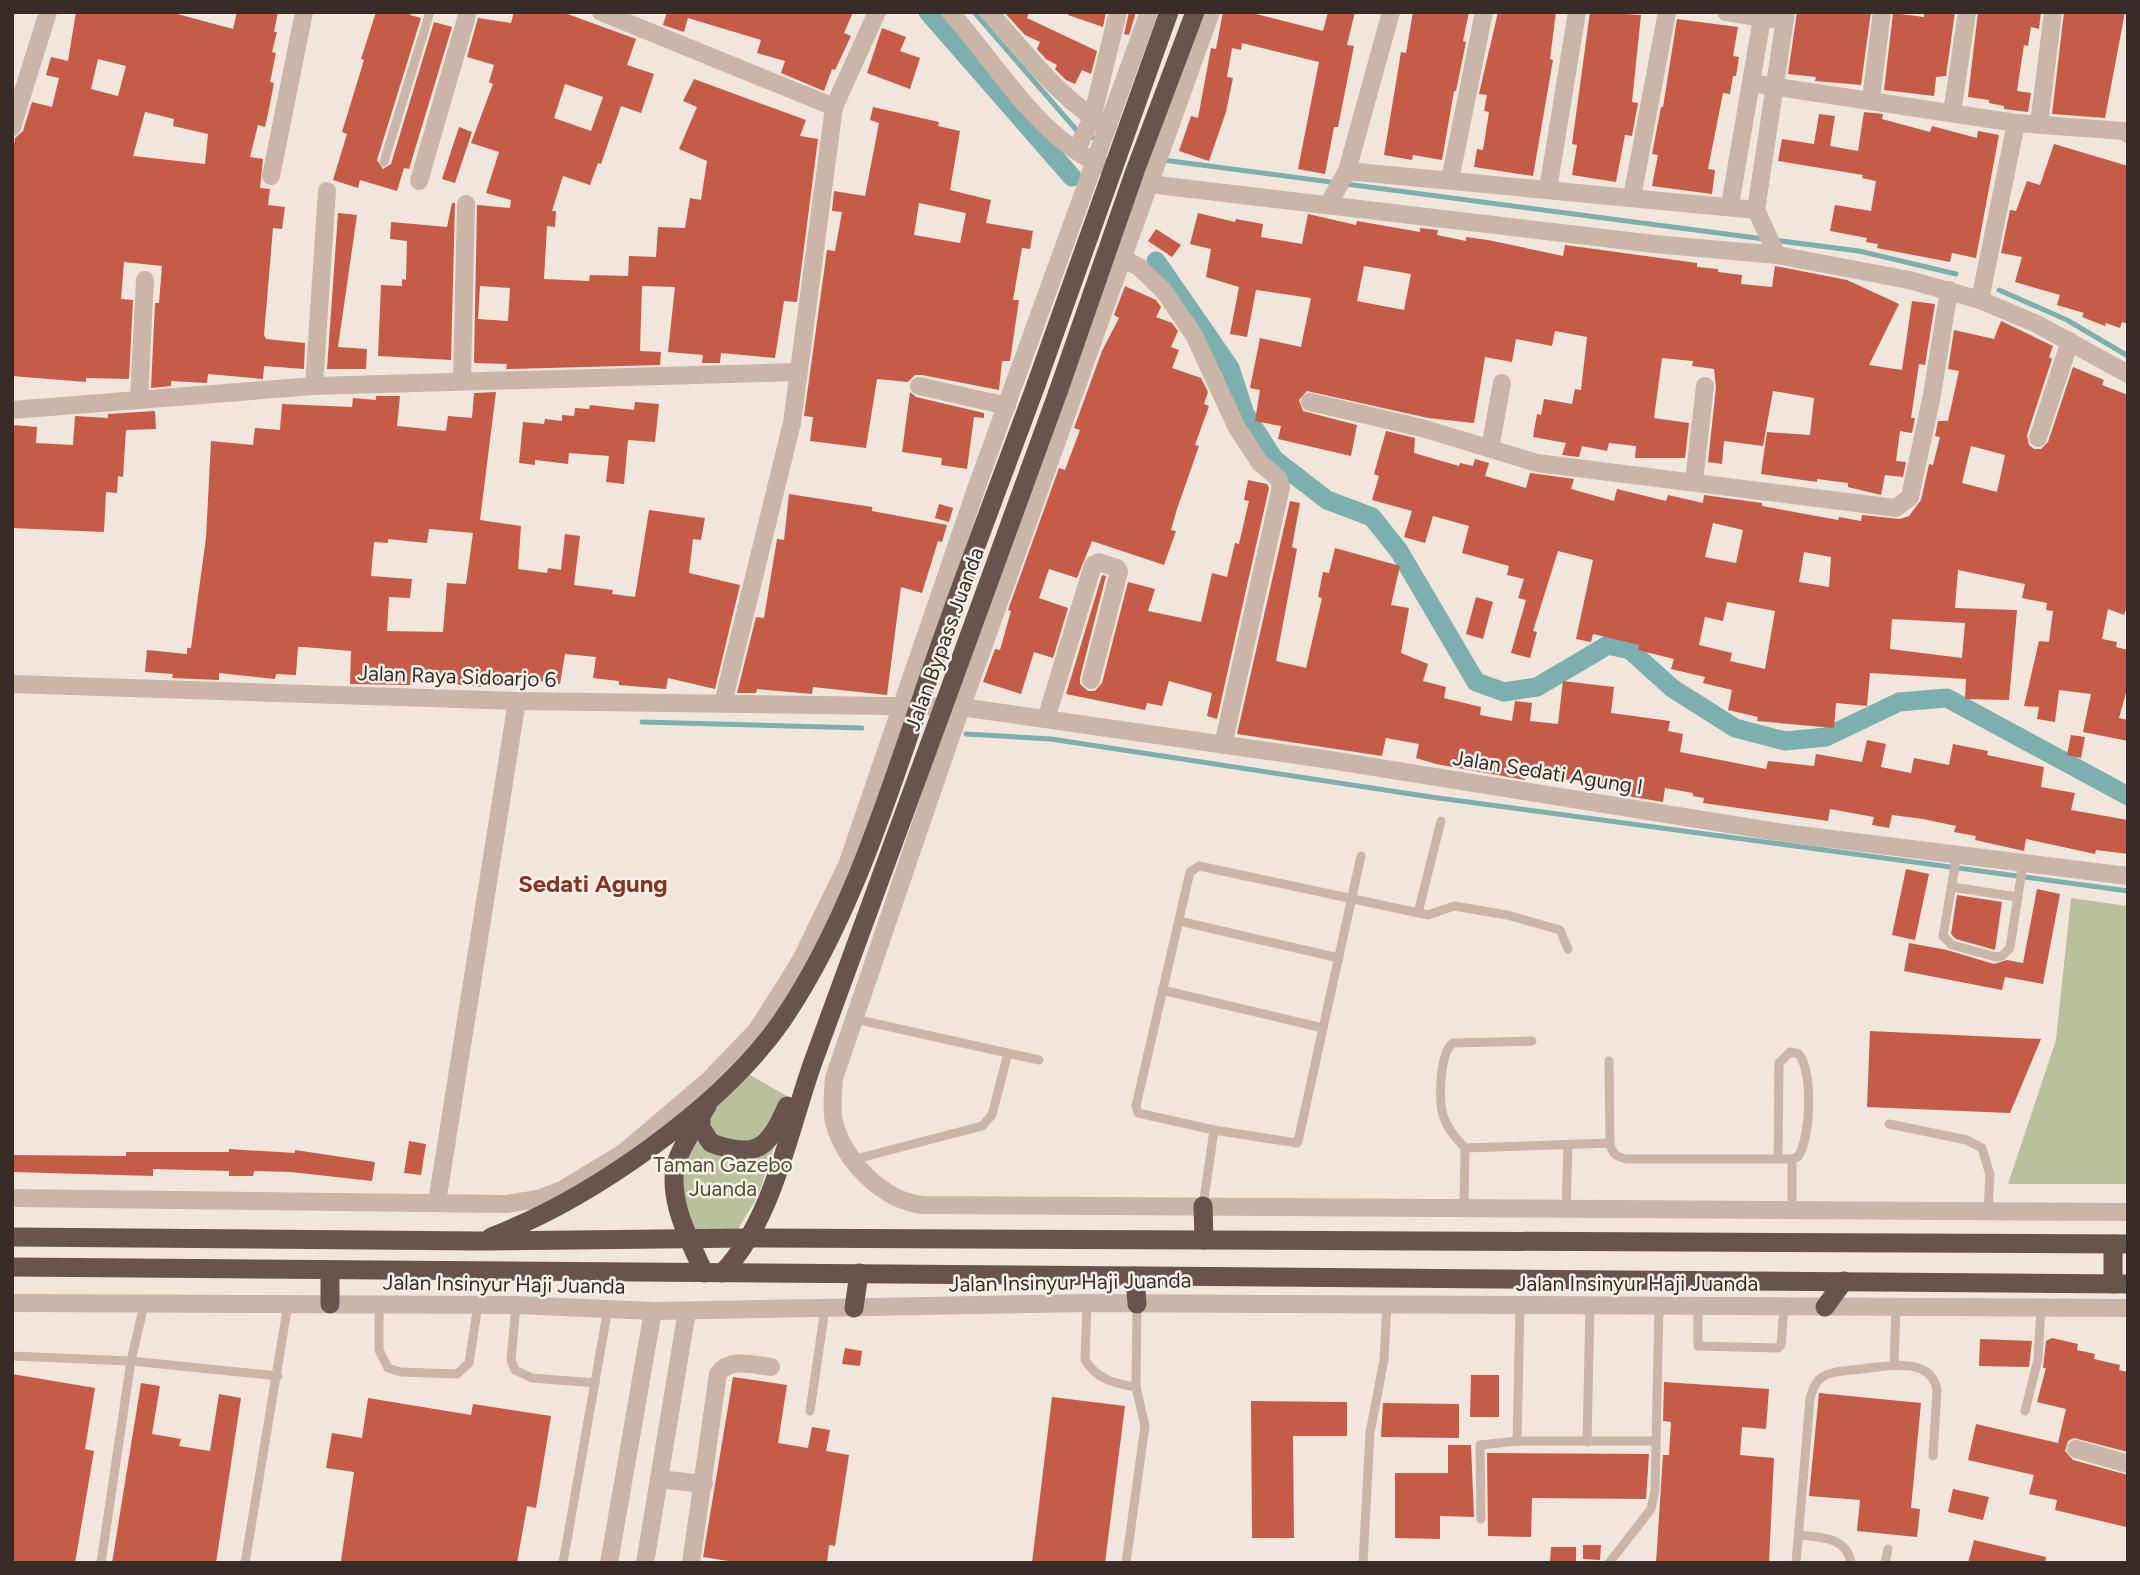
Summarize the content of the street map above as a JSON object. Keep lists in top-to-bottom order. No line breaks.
{"streets":{"highway":["Jalan Bypass Juanda","Jalan Insinyur Haji Juanda"],"street":["Jalan Raya Sidoarjo 6","Jalan Sedati Agung I"]},"crossings":[["Jalan Bypass Juanda","Jalan Raya Sidoarjo 6"],["Jalan Bypass Juanda","Jalan Sedati Agung I"],["Jalan Bypass Juanda","Jalan Insinyur Haji Juanda"],["Jalan Raya Sidoarjo 6","Jalan Sedati Agung I"]],"districts":["Sedati Agung"],"parks":["Taman Gazebo Juanda"]}
